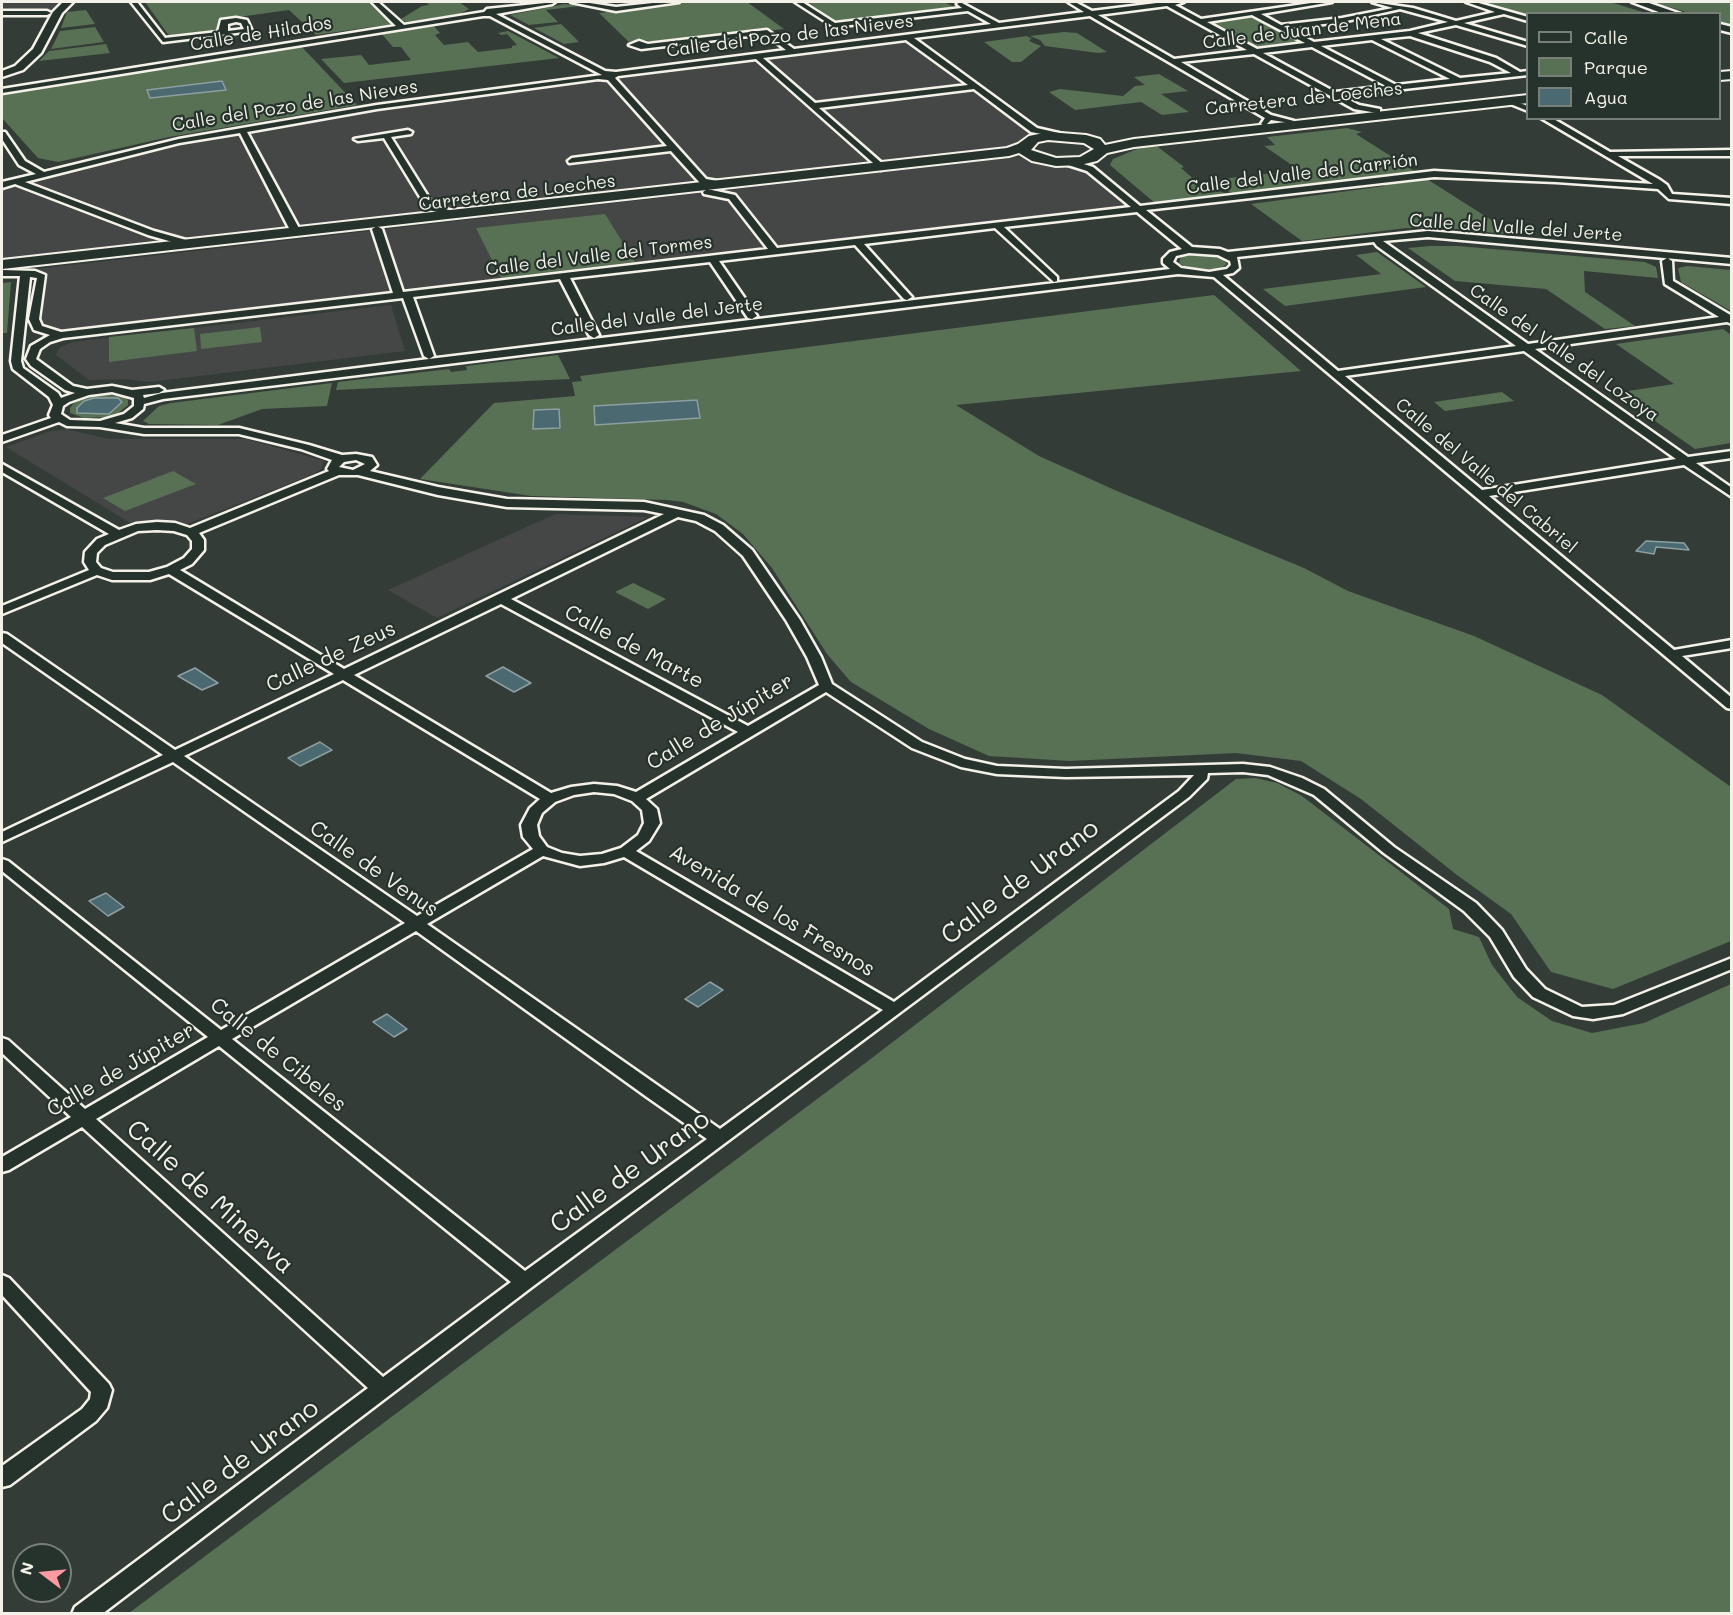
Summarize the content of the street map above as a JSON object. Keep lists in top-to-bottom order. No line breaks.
{"streets":{"main road":["Carretera de Loeches"],"street":["Calle de Juan de Mena","Calle de Hilados","Calle del Pozo de las Nieves","Calle del Valle del Carrión","Calle del Valle del Jerte","Calle del Valle del Tormes","Calle del Valle del Lozoya","Calle del Valle del Cabriel","Calle de Marte","Calle de Zeus","Calle de Júpiter","Calle de Venus","Calle de Urano","Avenida de los Fresnos","Calle de Cibeles","Calle de Minerva"]},"crossings":[["Calle del Valle del Carrión","Calle del Valle del Tormes"],["Calle del Valle del Jerte","Calle del Valle del Lozoya"],["Calle del Valle del Jerte","Calle del Valle del Cabriel"],["Calle de Marte","Calle de Zeus"],["Calle de Marte","Calle de Júpiter"],["Calle de Zeus","Calle de Venus"],["Calle de Júpiter","Calle de Venus"],["Calle de Júpiter","Avenida de los Fresnos"],["Calle de Júpiter","Calle de Cibeles"],["Calle de Júpiter","Calle de Minerva"],["Calle de Venus","Calle de Urano"],["Calle de Urano","Avenida de los Fresnos"],["Calle de Urano","Calle de Cibeles"],["Calle de Urano","Calle de Minerva"]],"legend":["Calle","Parque","Agua"],"north":"left"}
